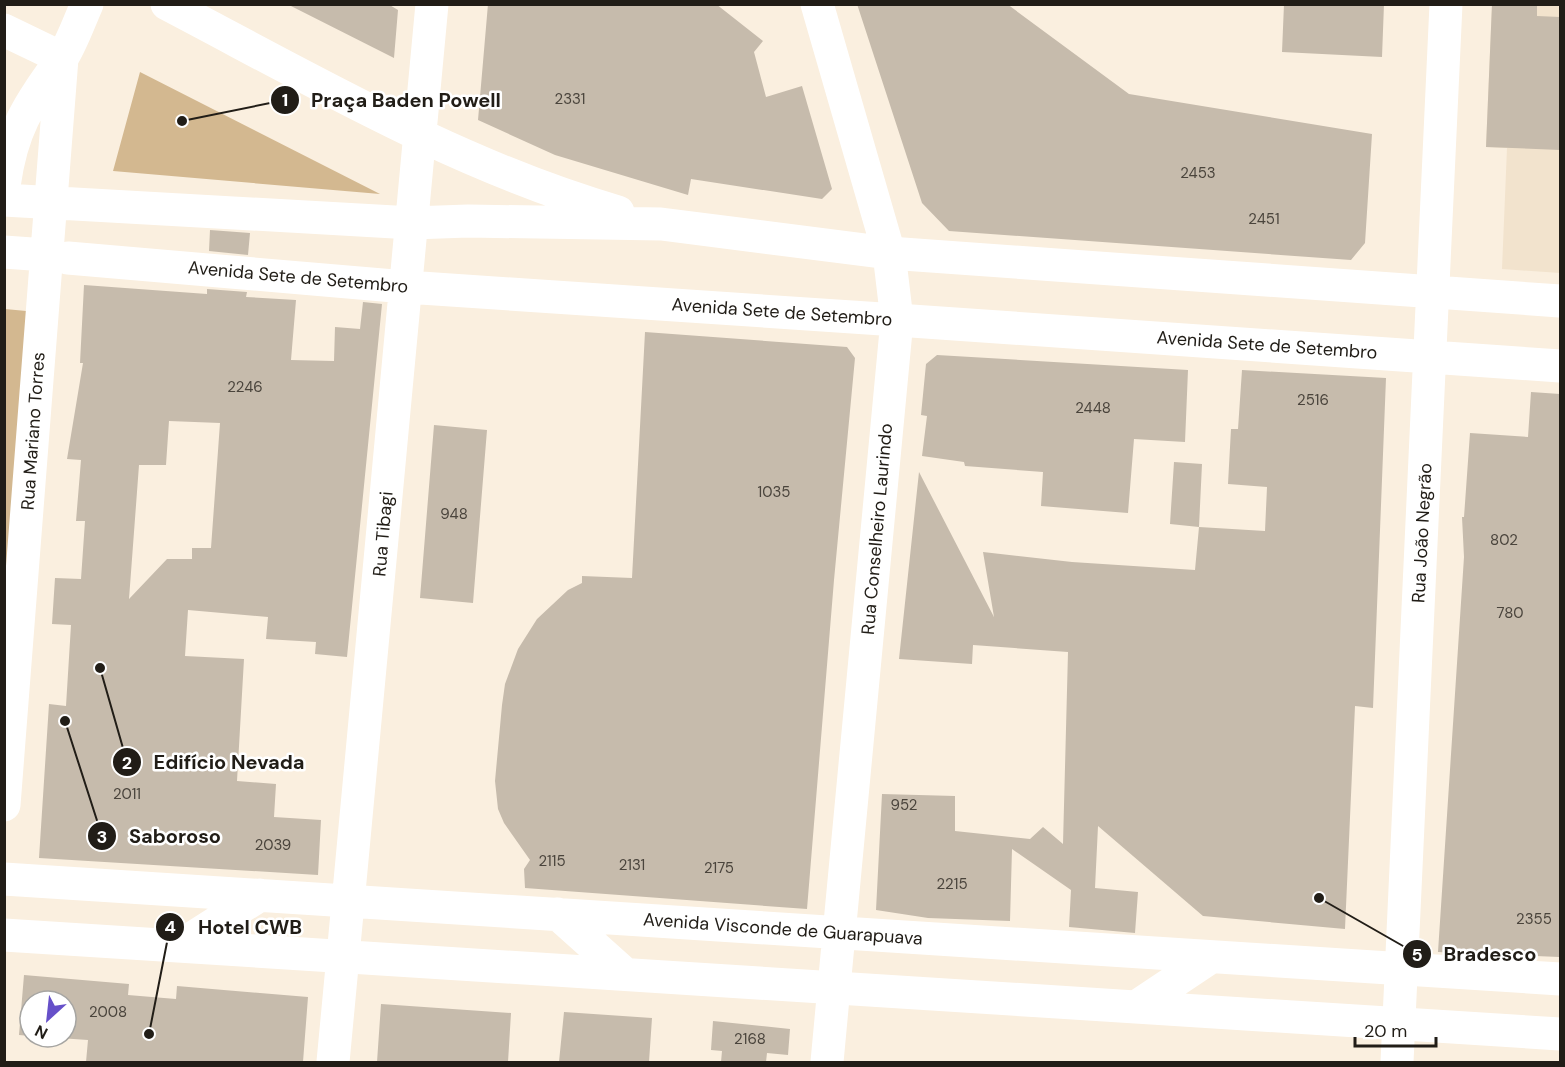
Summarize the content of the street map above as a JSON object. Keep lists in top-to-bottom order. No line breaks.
{"streets":{"main road":["Avenida Sete de Setembro","Rua Mariano Torres","Rua Conselheiro Laurindo","Rua João Negrão","Rua Tibagi","Avenida Visconde de Guarapuava"]},"crossings":[["Avenida Sete de Setembro","Rua Mariano Torres"],["Avenida Sete de Setembro","Rua Conselheiro Laurindo"],["Avenida Sete de Setembro","Rua João Negrão"],["Avenida Sete de Setembro","Rua Tibagi"],["Rua Conselheiro Laurindo","Avenida Visconde de Guarapuava"],["Rua João Negrão","Avenida Visconde de Guarapuava"],["Rua Tibagi","Avenida Visconde de Guarapuava"]],"places":["Praça Baden Powell","Edifício Nevada","Saboroso","Bradesco","Hotel CWB"],"house_numbers":["2331","2453","2451","2246","2516","2448","1035","948","802","780","2011","952","2039","2115","2131","2175","2215","2355","2008","2168"],"scale_bar":"20 m","north":"bottom left"}
